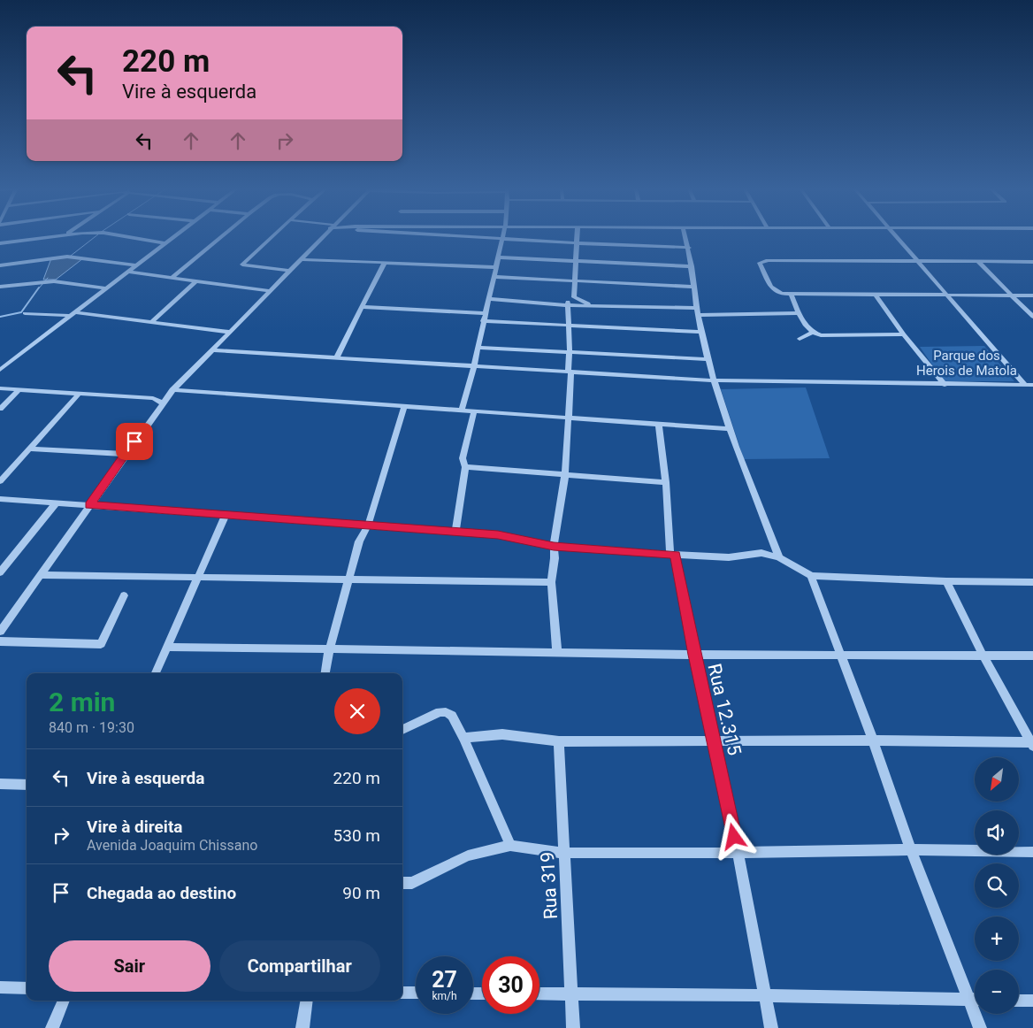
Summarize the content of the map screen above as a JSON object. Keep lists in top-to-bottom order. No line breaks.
{"streets":{"street":["Rua 12.315","Rua 319"]},"parks":["Parque dos Herois de Matola"],"north":"bottom left","page":{"turn":["220 m","Vire à esquerda"],"heading":["2 min","840 m · 19:30"],"list":[{"name":"Vire à esquerda","value":"220 m"},{"name":"Vire à direita","note":"Avenida Joaquim Chissano","value":"530 m"},{"name":"Chegada ao destino","value":"90 m"}],"map_buttons":["+","−"],"buttons":["Sair","Compartilhar"],"speed":"27 km/h","limit":"30"}}
